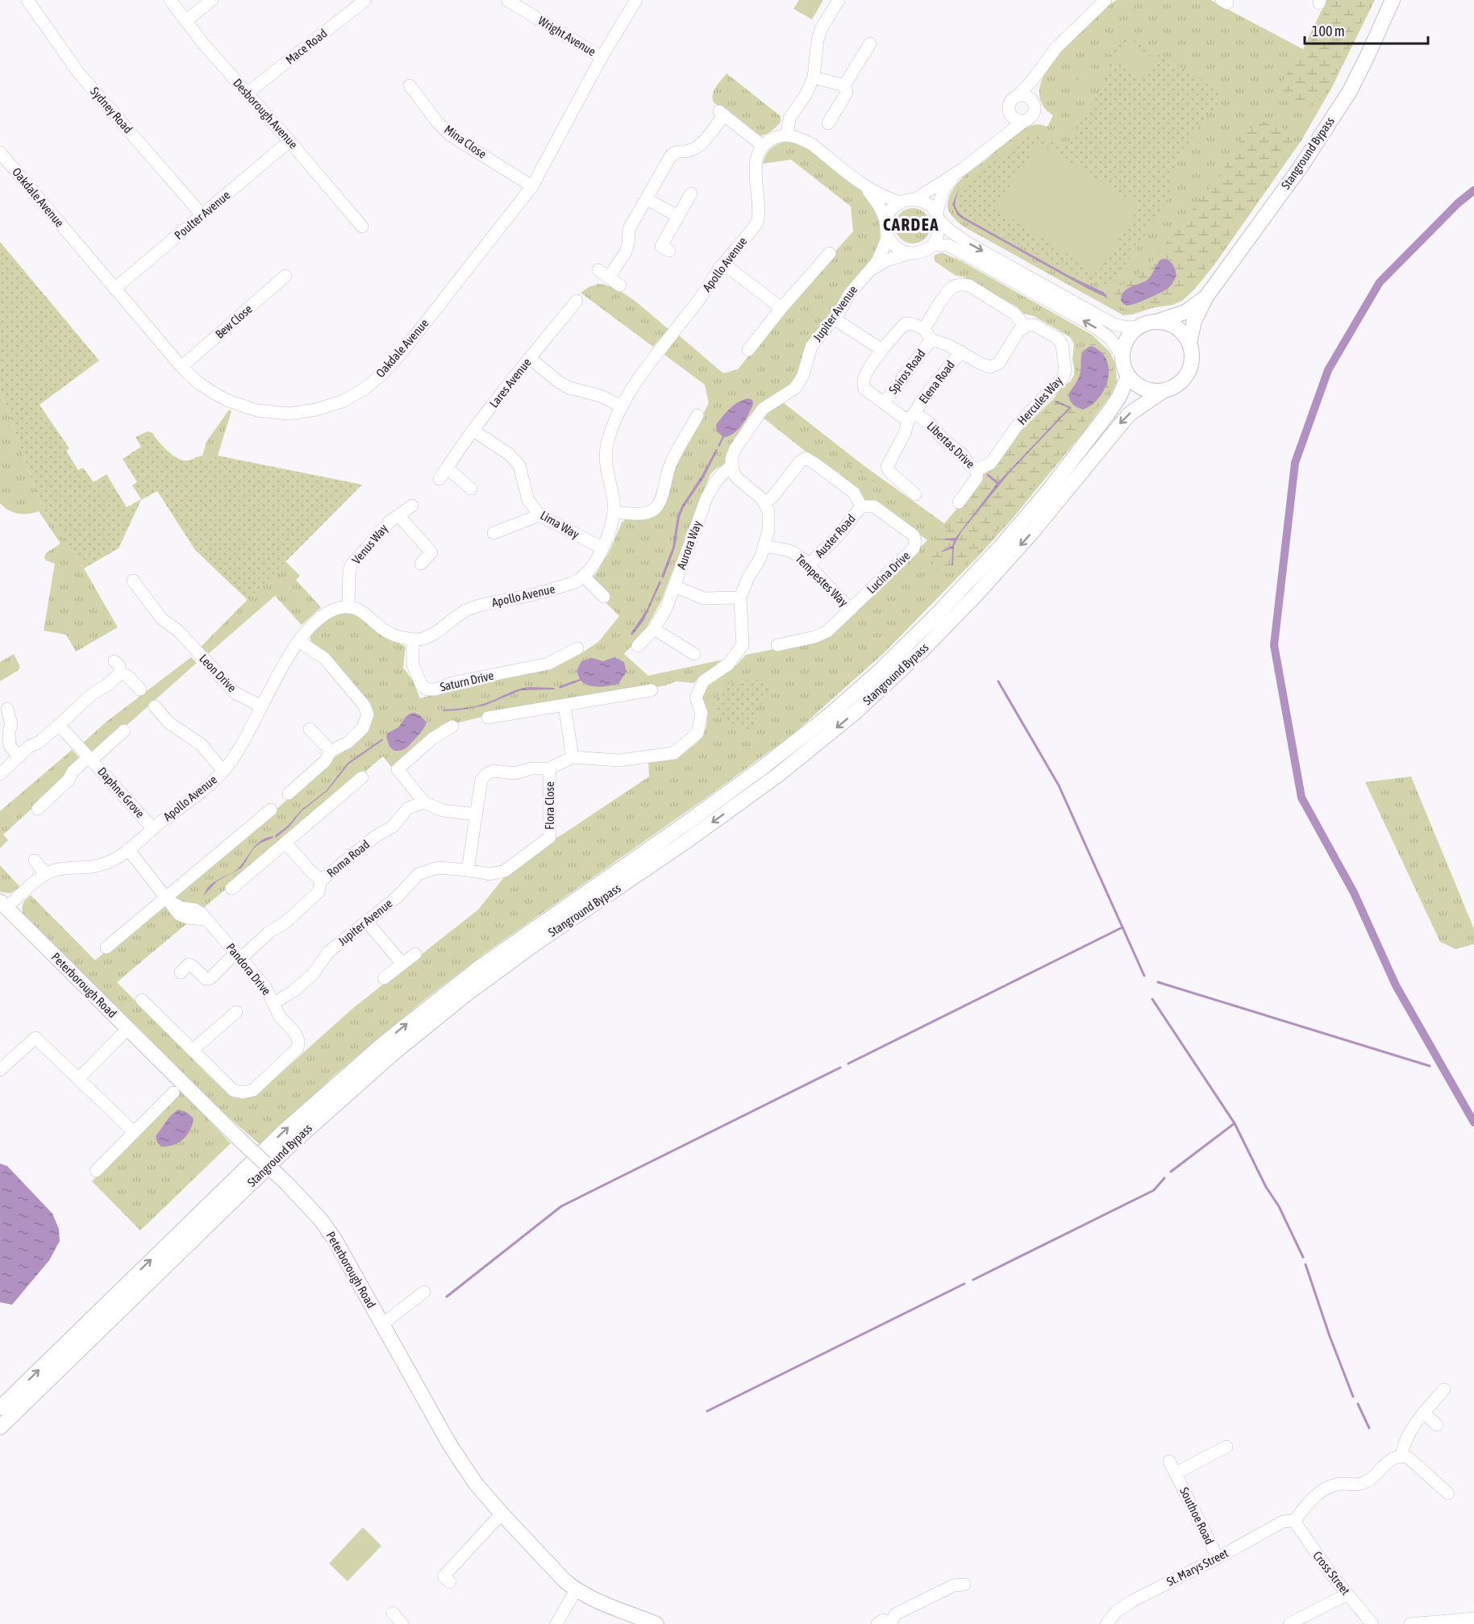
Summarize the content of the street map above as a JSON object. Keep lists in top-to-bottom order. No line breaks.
{"streets":{"main road":["Stanground Bypass","Peterborough Road"],"street":["Wright Avenue","Mace Road","Sydney Road","Desborough Avenue","Mina Close","Oakdale Avenue","Poulter Avenue","Apollo Avenue","Jupiter Avenue","Bew Close","Spiros Road","Elena Road","Lares Avenue","Hercules Way","Libertas Drive","Lima Way","Auster Road","Venus Way","Aurora Way","Lucina Drive","Tempestes Way","Leon Drive","Saturn Drive","Daphne Grove","Flora Close","Roma Road","Pandora Drive","Southoe Road","St. Marys Street","Cross Street"]},"crossings":[["Wright Avenue","Oakdale Avenue"],["Mace Road","Desborough Avenue"],["Sydney Road","Poulter Avenue"],["Desborough Avenue","Poulter Avenue"],["Mina Close","Oakdale Avenue"],["Oakdale Avenue","Poulter Avenue"],["Oakdale Avenue","Bew Close"],["Apollo Avenue","Lima Way"],["Apollo Avenue","Venus Way"],["Apollo Avenue","Leon Drive"],["Apollo Avenue","Saturn Drive"],["Apollo Avenue","Daphne Grove"],["Apollo Avenue","Peterborough Road"],["Jupiter Avenue","Aurora Way"],["Jupiter Avenue","Flora Close"],["Jupiter Avenue","Pandora Drive"],["Spiros Road","Libertas Drive"],["Elena Road","Libertas Drive"],["Lares Avenue","Lima Way"],["Hercules Way","Libertas Drive"],["Auster Road","Lucina Drive"],["Auster Road","Tempestes Way"],["Lucina Drive","Tempestes Way"],["Roma Road","Pandora Drive"],["Southoe Road","St. Marys Street"],["St. Marys Street","Cross Street"]],"districts":["CARDEA"],"scale_bar":"100 m"}
